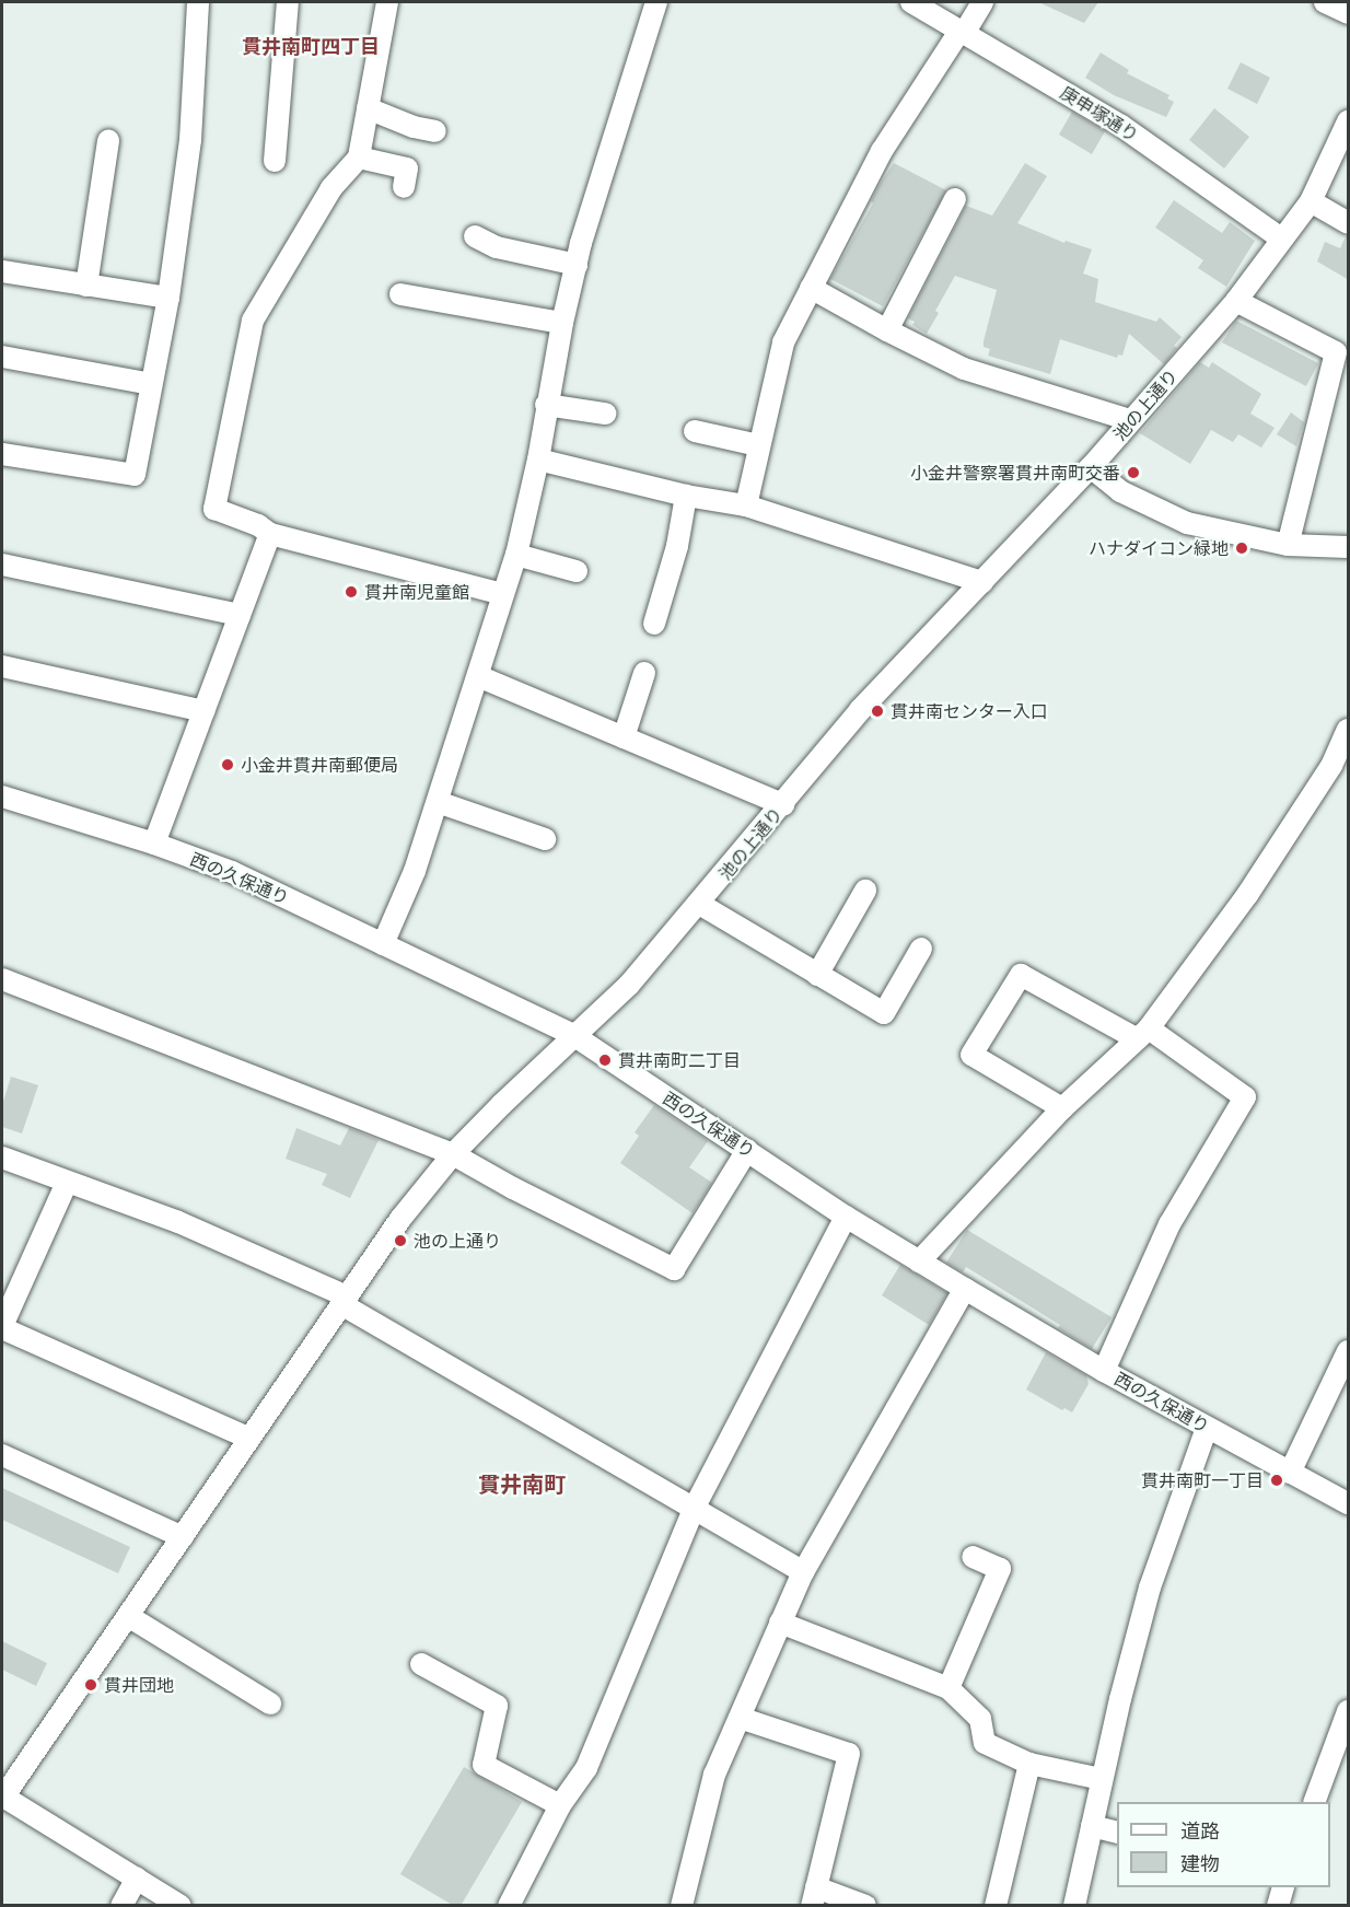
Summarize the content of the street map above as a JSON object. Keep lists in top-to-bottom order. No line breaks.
{"streets":{"street":["庚申塚通り","池の上通り","西の久保通り"]},"crossings":[["庚申塚通り","池の上通り"],["池の上通り","西の久保通り"]],"districts":["貫井南町四丁目","貫井南町"],"places":["小金井警察署貫井南町交番","ハナダイコン緑地","貫井南児童館","貫井南センター入口","小金井貫井南郵便局","貫井南町二丁目","池の上通り","貫井南町一丁目","貫井団地"],"legend":["道路","建物"]}
